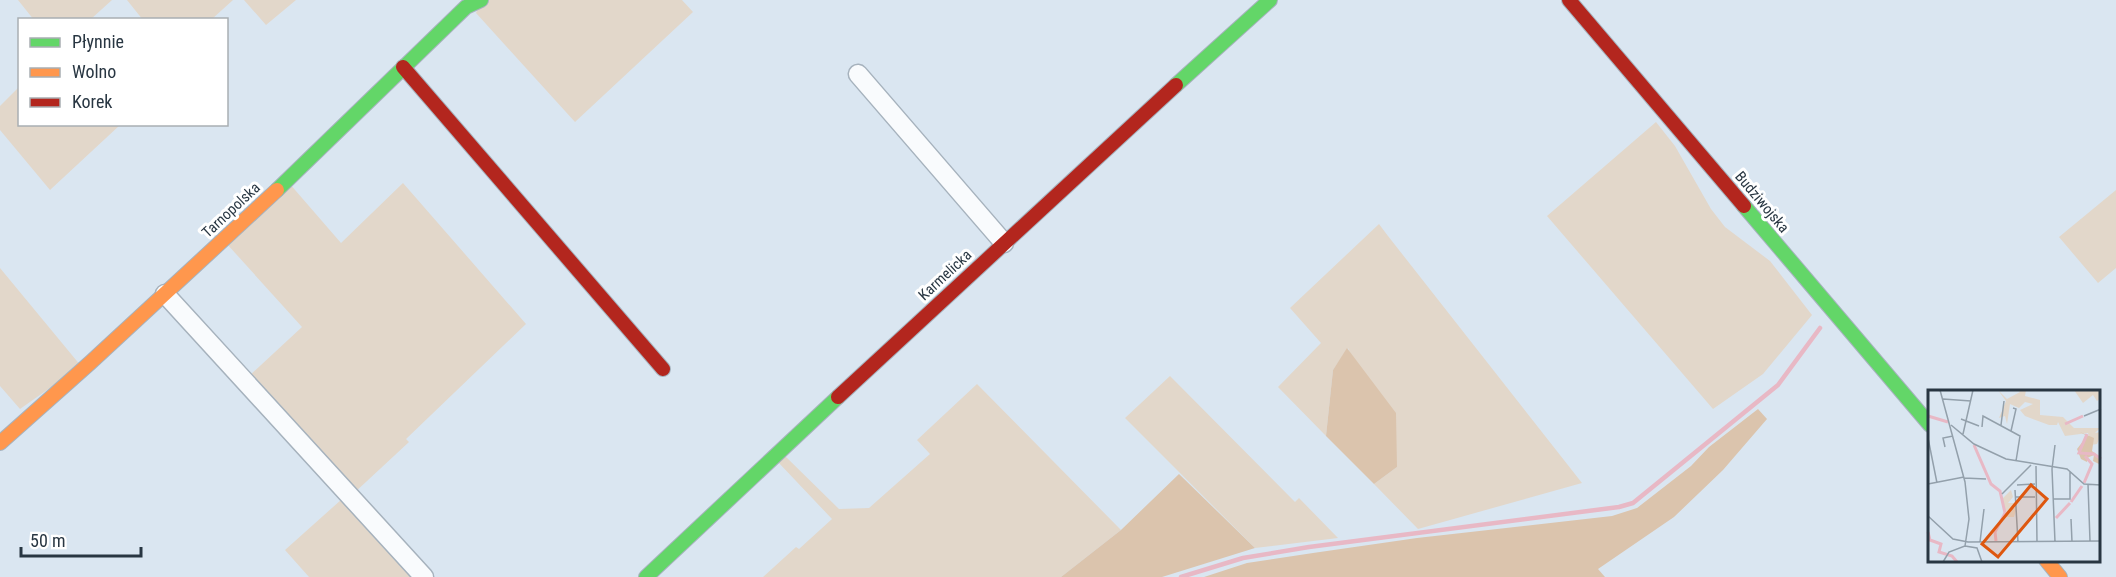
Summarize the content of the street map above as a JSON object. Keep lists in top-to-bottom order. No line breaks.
{"streets":{"street":["Budziwojska","Tarnopolska","Karmelicka"]},"legend":["Płynnie","Wolno","Korek"],"scale_bar":"50 m"}
